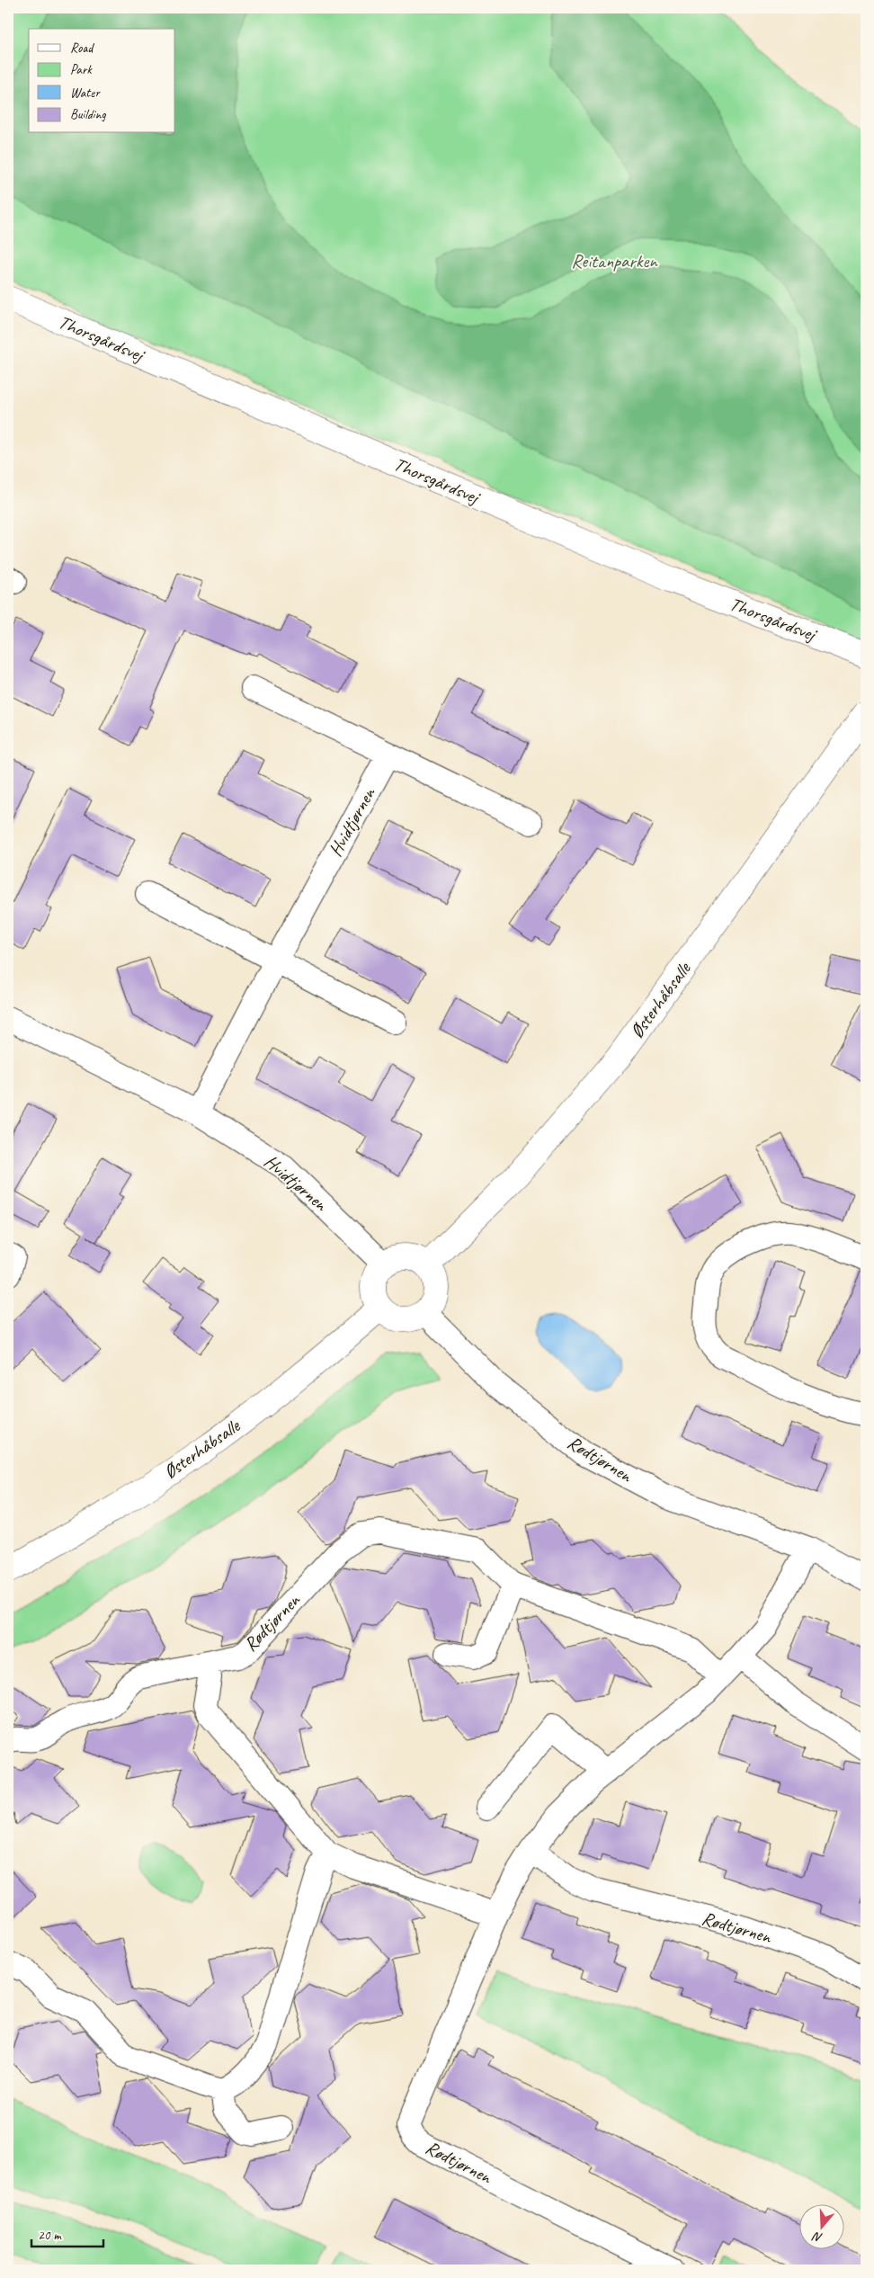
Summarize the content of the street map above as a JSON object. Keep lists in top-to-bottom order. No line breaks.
{"streets":{"street":["Thorsgårdsvej","Hvidtjørnen","Østerhåbsalle","Rødtjørnen"]},"crossings":[["Hvidtjørnen","Østerhåbsalle"],["Hvidtjørnen","Rødtjørnen"],["Østerhåbsalle","Rødtjørnen"]],"parks":["Reitanparken"],"legend":["Road","Park","Water","Building"],"scale_bar":"20 m","north":"bottom"}
